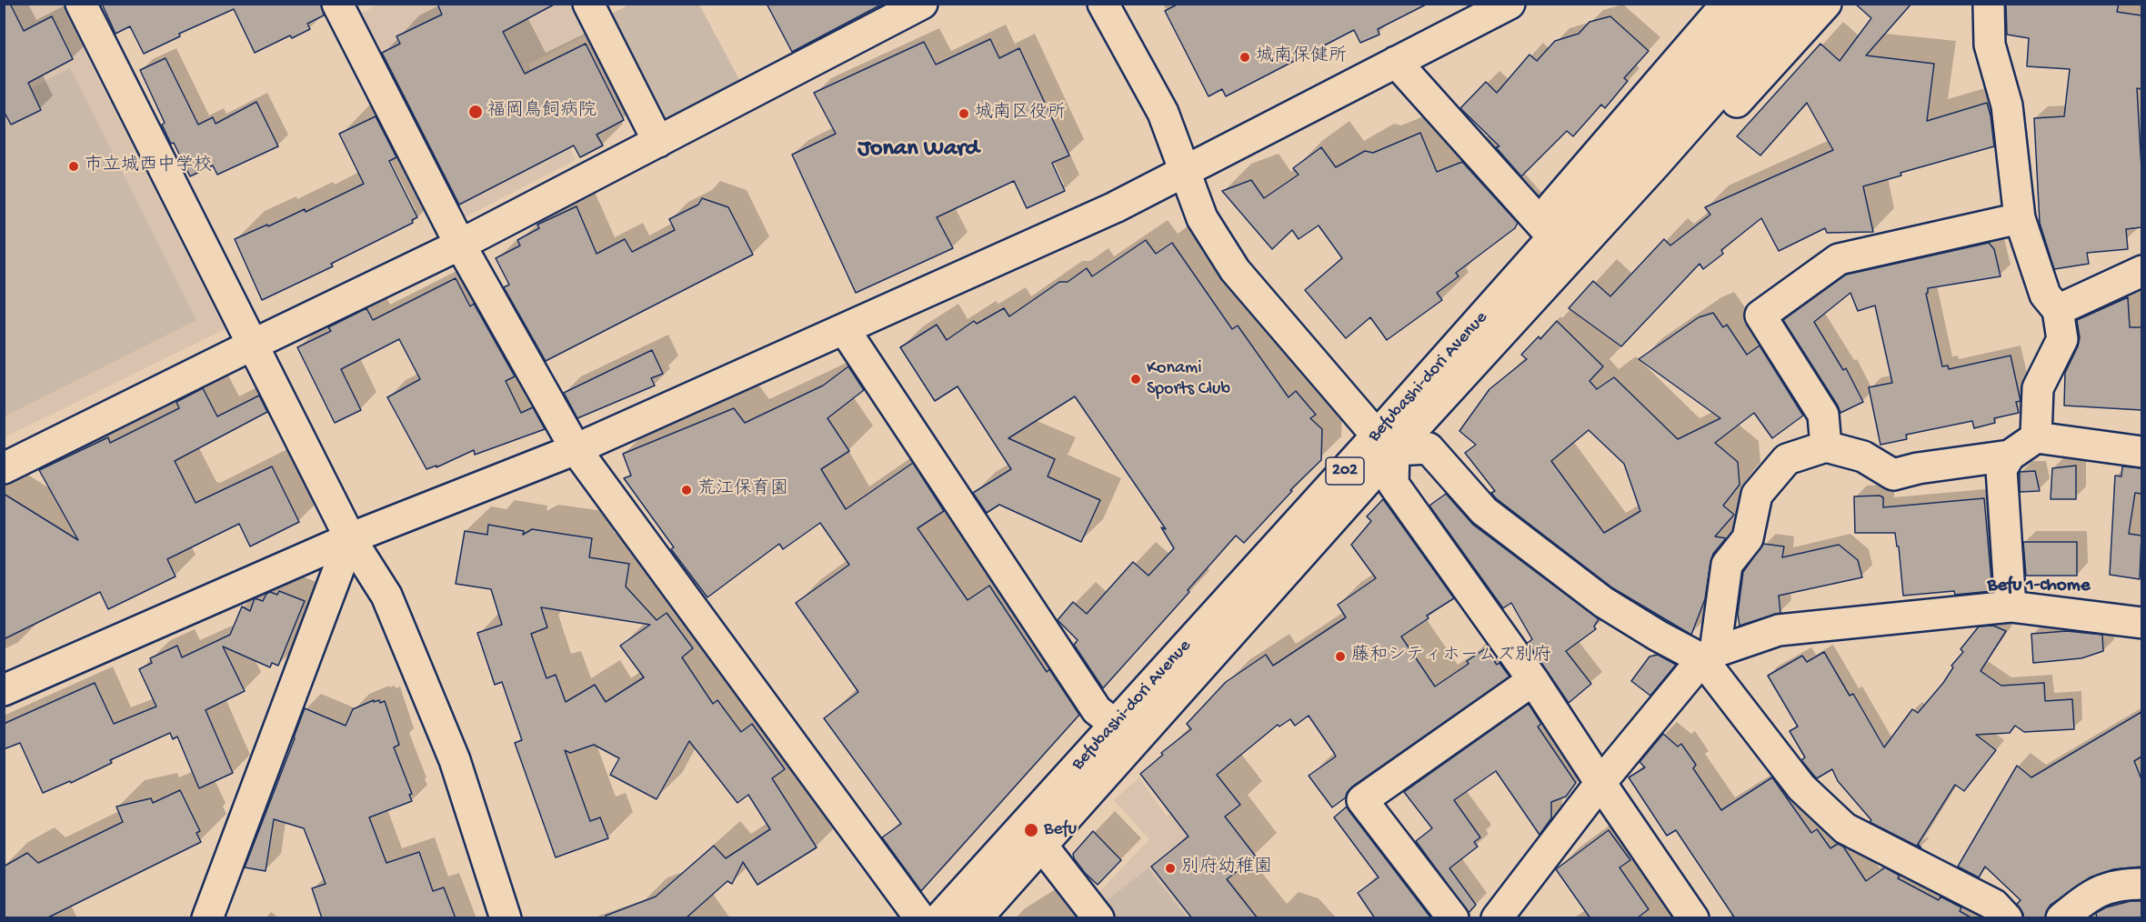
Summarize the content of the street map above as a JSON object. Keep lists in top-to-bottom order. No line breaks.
{"streets":{"main road":["Befubashi-dori Avenue","202"]},"districts":["Jonan Ward","Befu 1-chome"],"places":["城南保健所","福岡鳥飼病院","城南区役所","市立城西中学校","Konami Sports Club","荒江保育園","藤和シティホームズ別府","Befu","別府幼稚園"]}
